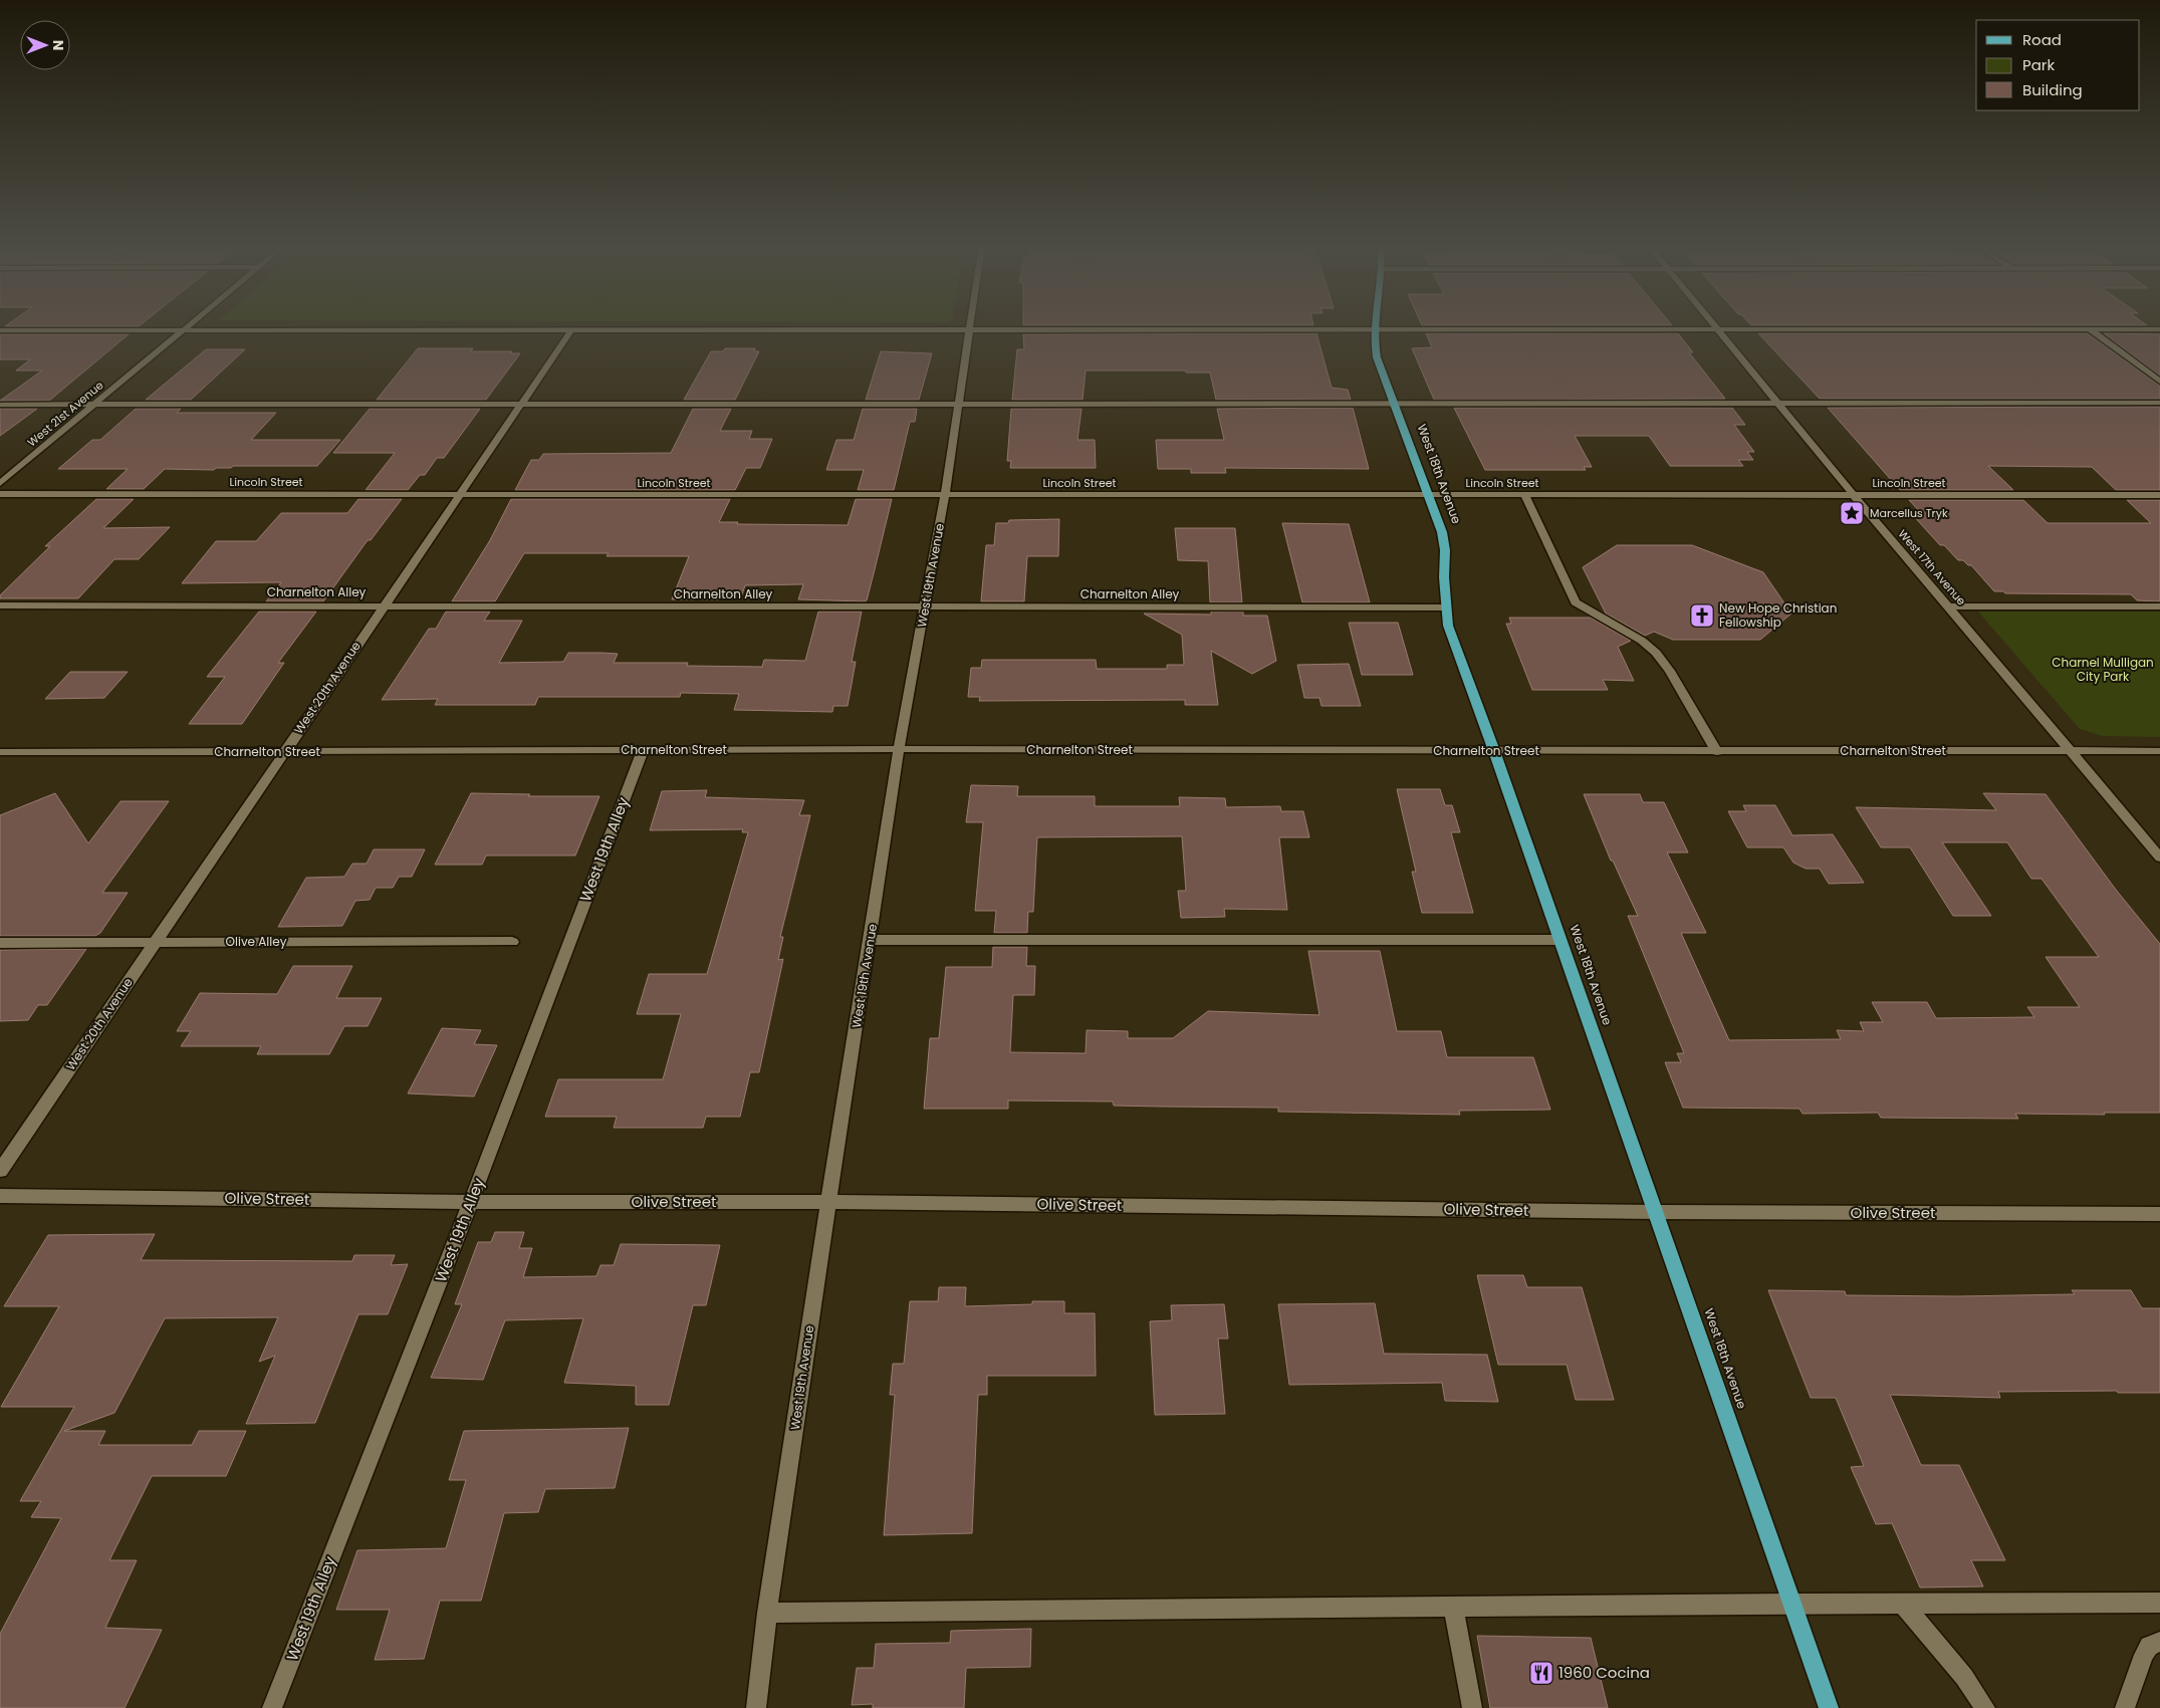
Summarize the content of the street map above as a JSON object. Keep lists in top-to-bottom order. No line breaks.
{"streets":{"main road":["West 18th Avenue"],"street":["West 21st Avenue","Lincoln Street","West 17th Avenue","West 19th Avenue","Charnelton Alley","West 20th Avenue","Charnelton Street","West 19th Alley","Olive Alley","Olive Street"]},"crossings":[["West 18th Avenue","Lincoln Street"],["West 18th Avenue","Charnelton Alley"],["West 18th Avenue","Charnelton Street"],["West 18th Avenue","Olive Street"],["Lincoln Street","West 17th Avenue"],["Lincoln Street","West 19th Avenue"],["Lincoln Street","West 20th Avenue"],["West 17th Avenue","Charnelton Street"],["West 19th Avenue","Charnelton Alley"],["West 19th Avenue","Charnelton Street"],["West 19th Avenue","Olive Street"],["Charnelton Alley","West 20th Avenue"],["West 20th Avenue","Charnelton Street"],["West 20th Avenue","Olive Alley"],["Charnelton Street","West 19th Alley"],["West 19th Alley","Olive Street"]],"parks":["Charnel Mulligan City Park"],"places":{"place":["Marcellus Tryk"],"church":["New Hope Christian Fellowship"],"restaurant":["1960 Cocina"]},"legend":["Road","Park","Building"],"north":"right"}
